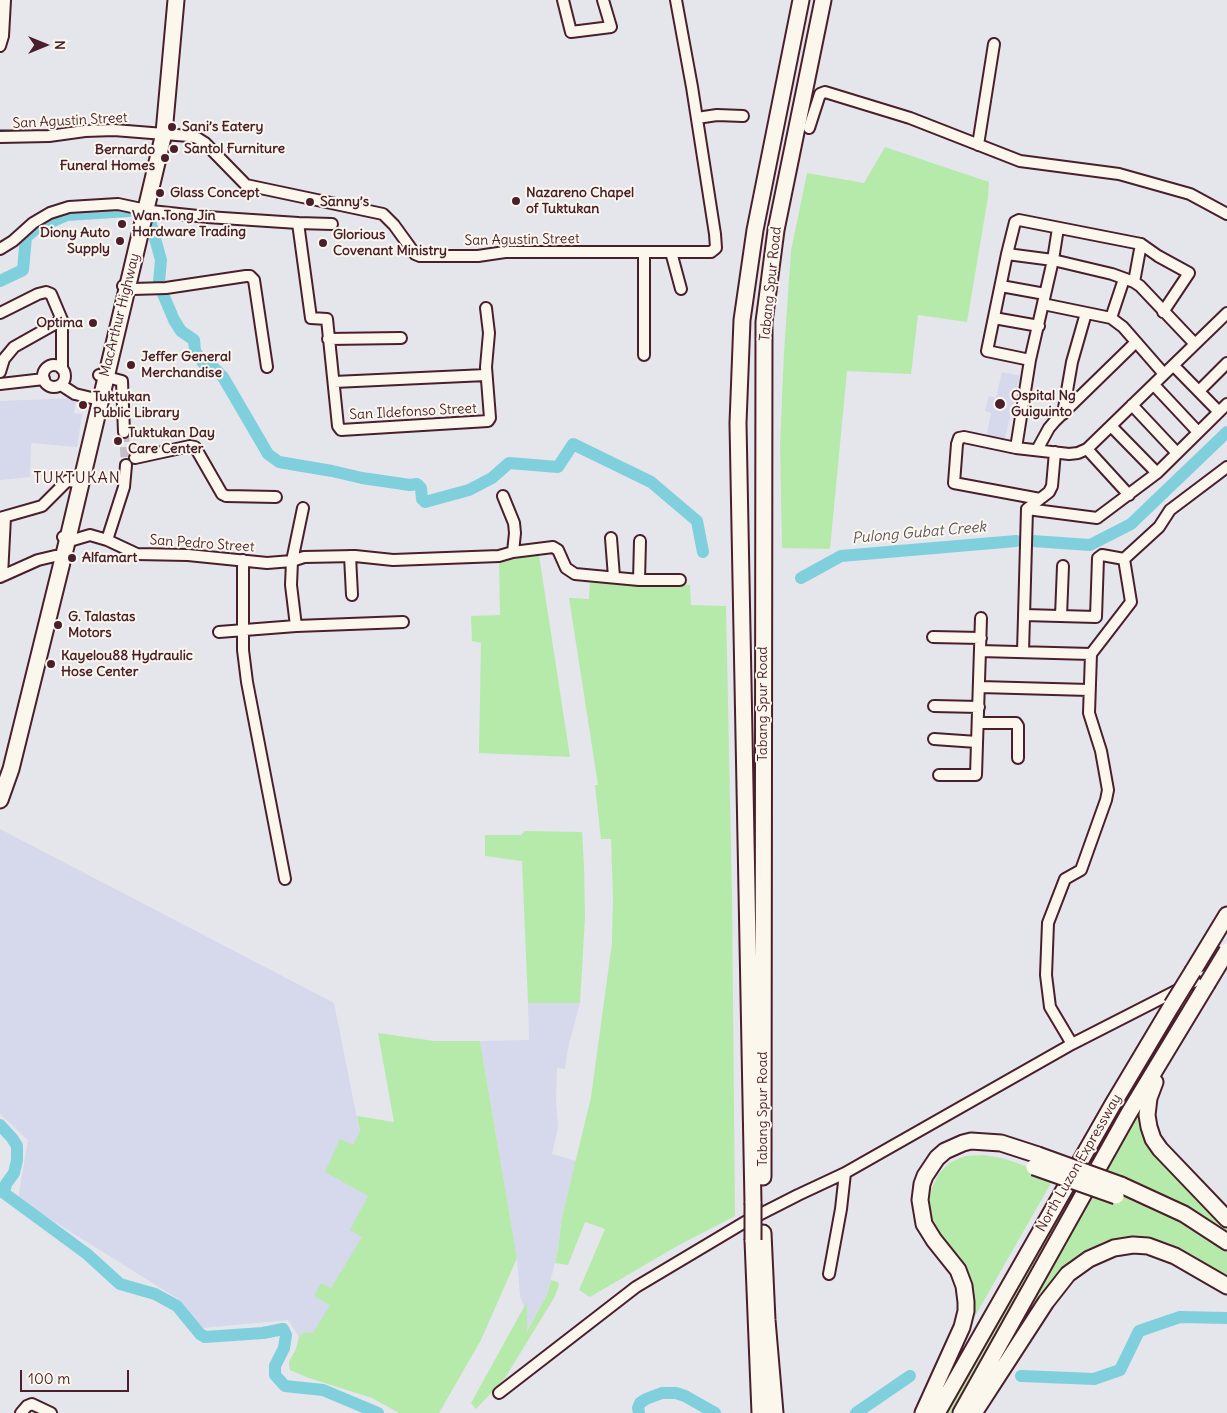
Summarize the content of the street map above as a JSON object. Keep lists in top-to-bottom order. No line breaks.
{"streets":{"highway":["Tabang Spur Road","MacArthur Highway","North Luzon Expressway"],"street":["San Agustin Street","San Ildefonso Street","San Pedro Street"]},"crossings":[["San Agustin Street","MacArthur Highway"],["MacArthur Highway","San Pedro Street"]],"districts":["TUKTUKAN"],"water":["Pulong Gubat Creek"],"places":["Sani’s Eatery","Santol Furniture","Bernardo Funeral Homes","Glass Concept","Nazareno Chapel of Tuktukan","Sanny’s","Wan Tong Jin Hardware Trading","Diony Auto Supply","Glorious Covenant Ministry","Optima","Jeffer General Merchandise","Ospital Ng Guiguinto","Tuktukan Public Library","Tuktukan Day Care Center","Alfamart","G. Talastas Motors","Kayelou88 Hydraulic Hose Center"],"scale_bar":"100 m","north":"right"}
